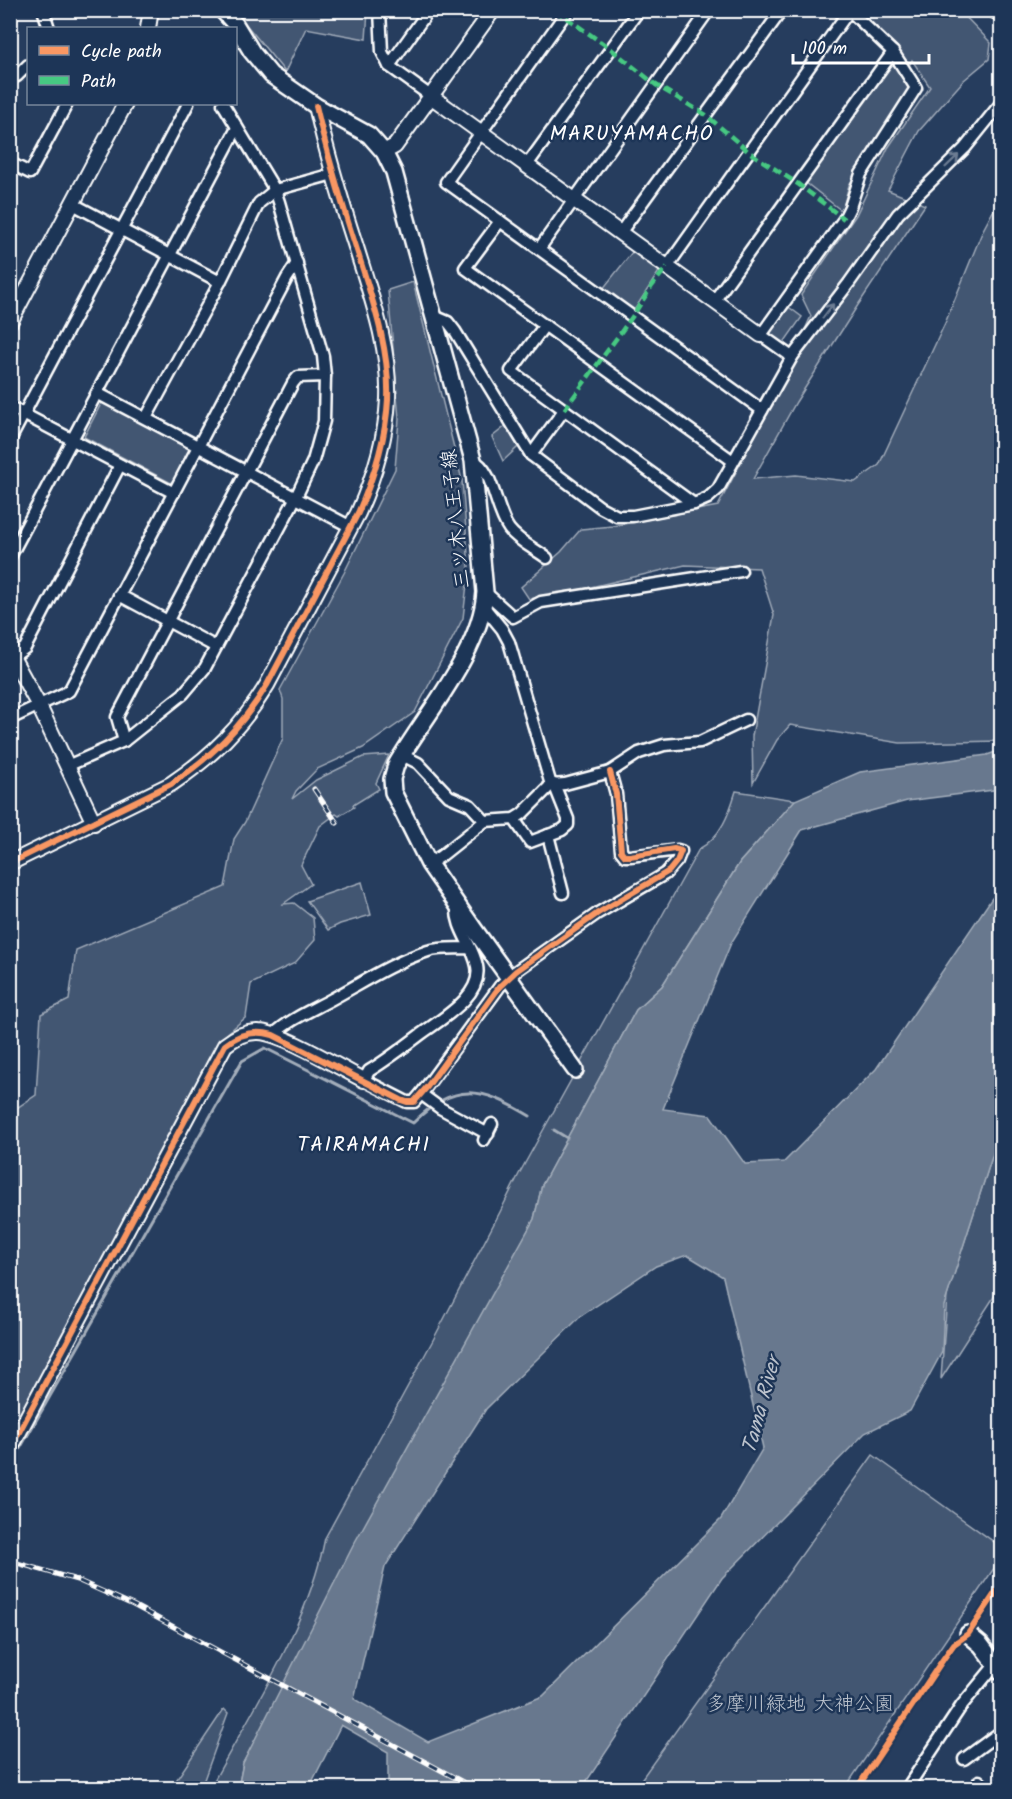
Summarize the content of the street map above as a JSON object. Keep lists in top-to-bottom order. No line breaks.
{"streets":{"main road":["三ツ木八王子線"]},"districts":["MARUYAMACHO","TAIRAMACHI"],"water":["Tama River"],"parks":["多摩川緑地 大神公園"],"legend":["Cycle path","Path"],"scale_bar":"100 m"}
